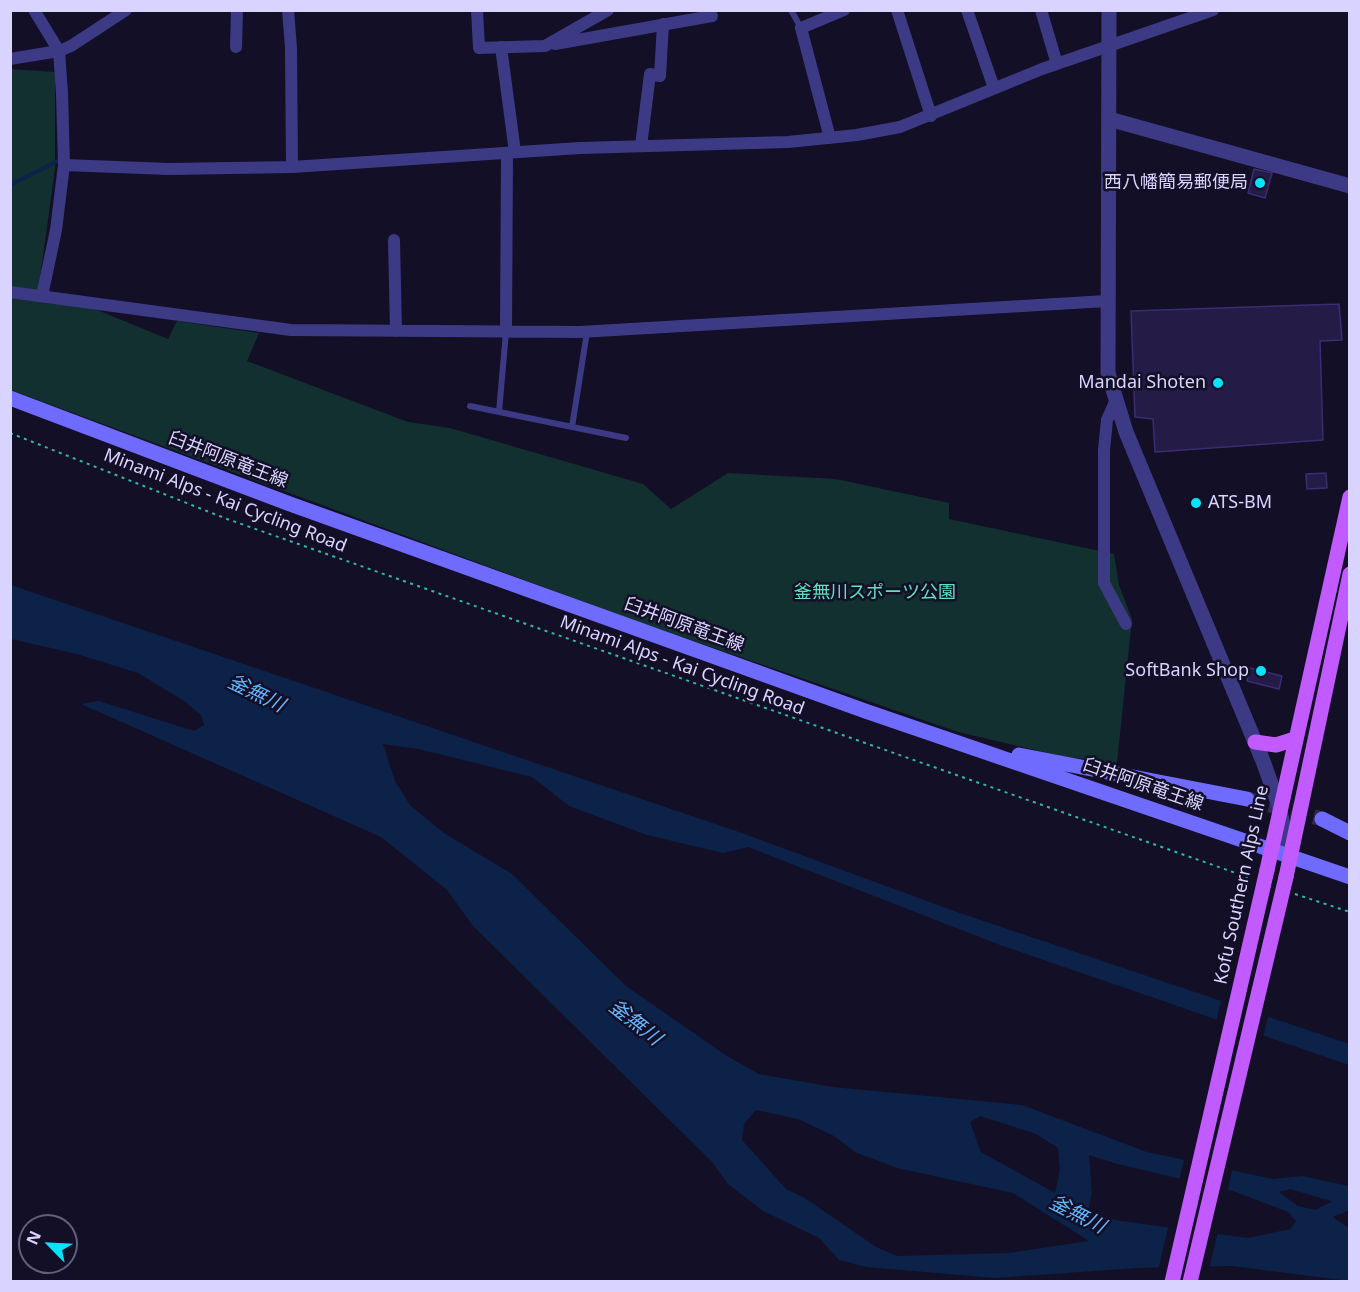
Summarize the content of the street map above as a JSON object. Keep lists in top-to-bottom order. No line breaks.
{"streets":{"main road":["臼井阿原竜王線","Kofu Southern Alps Line"],"path":["Minami Alps - Kai Cycling Road"]},"crossings":[["臼井阿原竜王線","Kofu Southern Alps Line"],["Minami Alps - Kai Cycling Road","Kofu Southern Alps Line"]],"water":["釜無川"],"parks":["釜無川スポーツ公園"],"places":["西八幡簡易郵便局","Mandai Shoten","ATS-BM","SoftBank Shop"],"north":"top left"}
